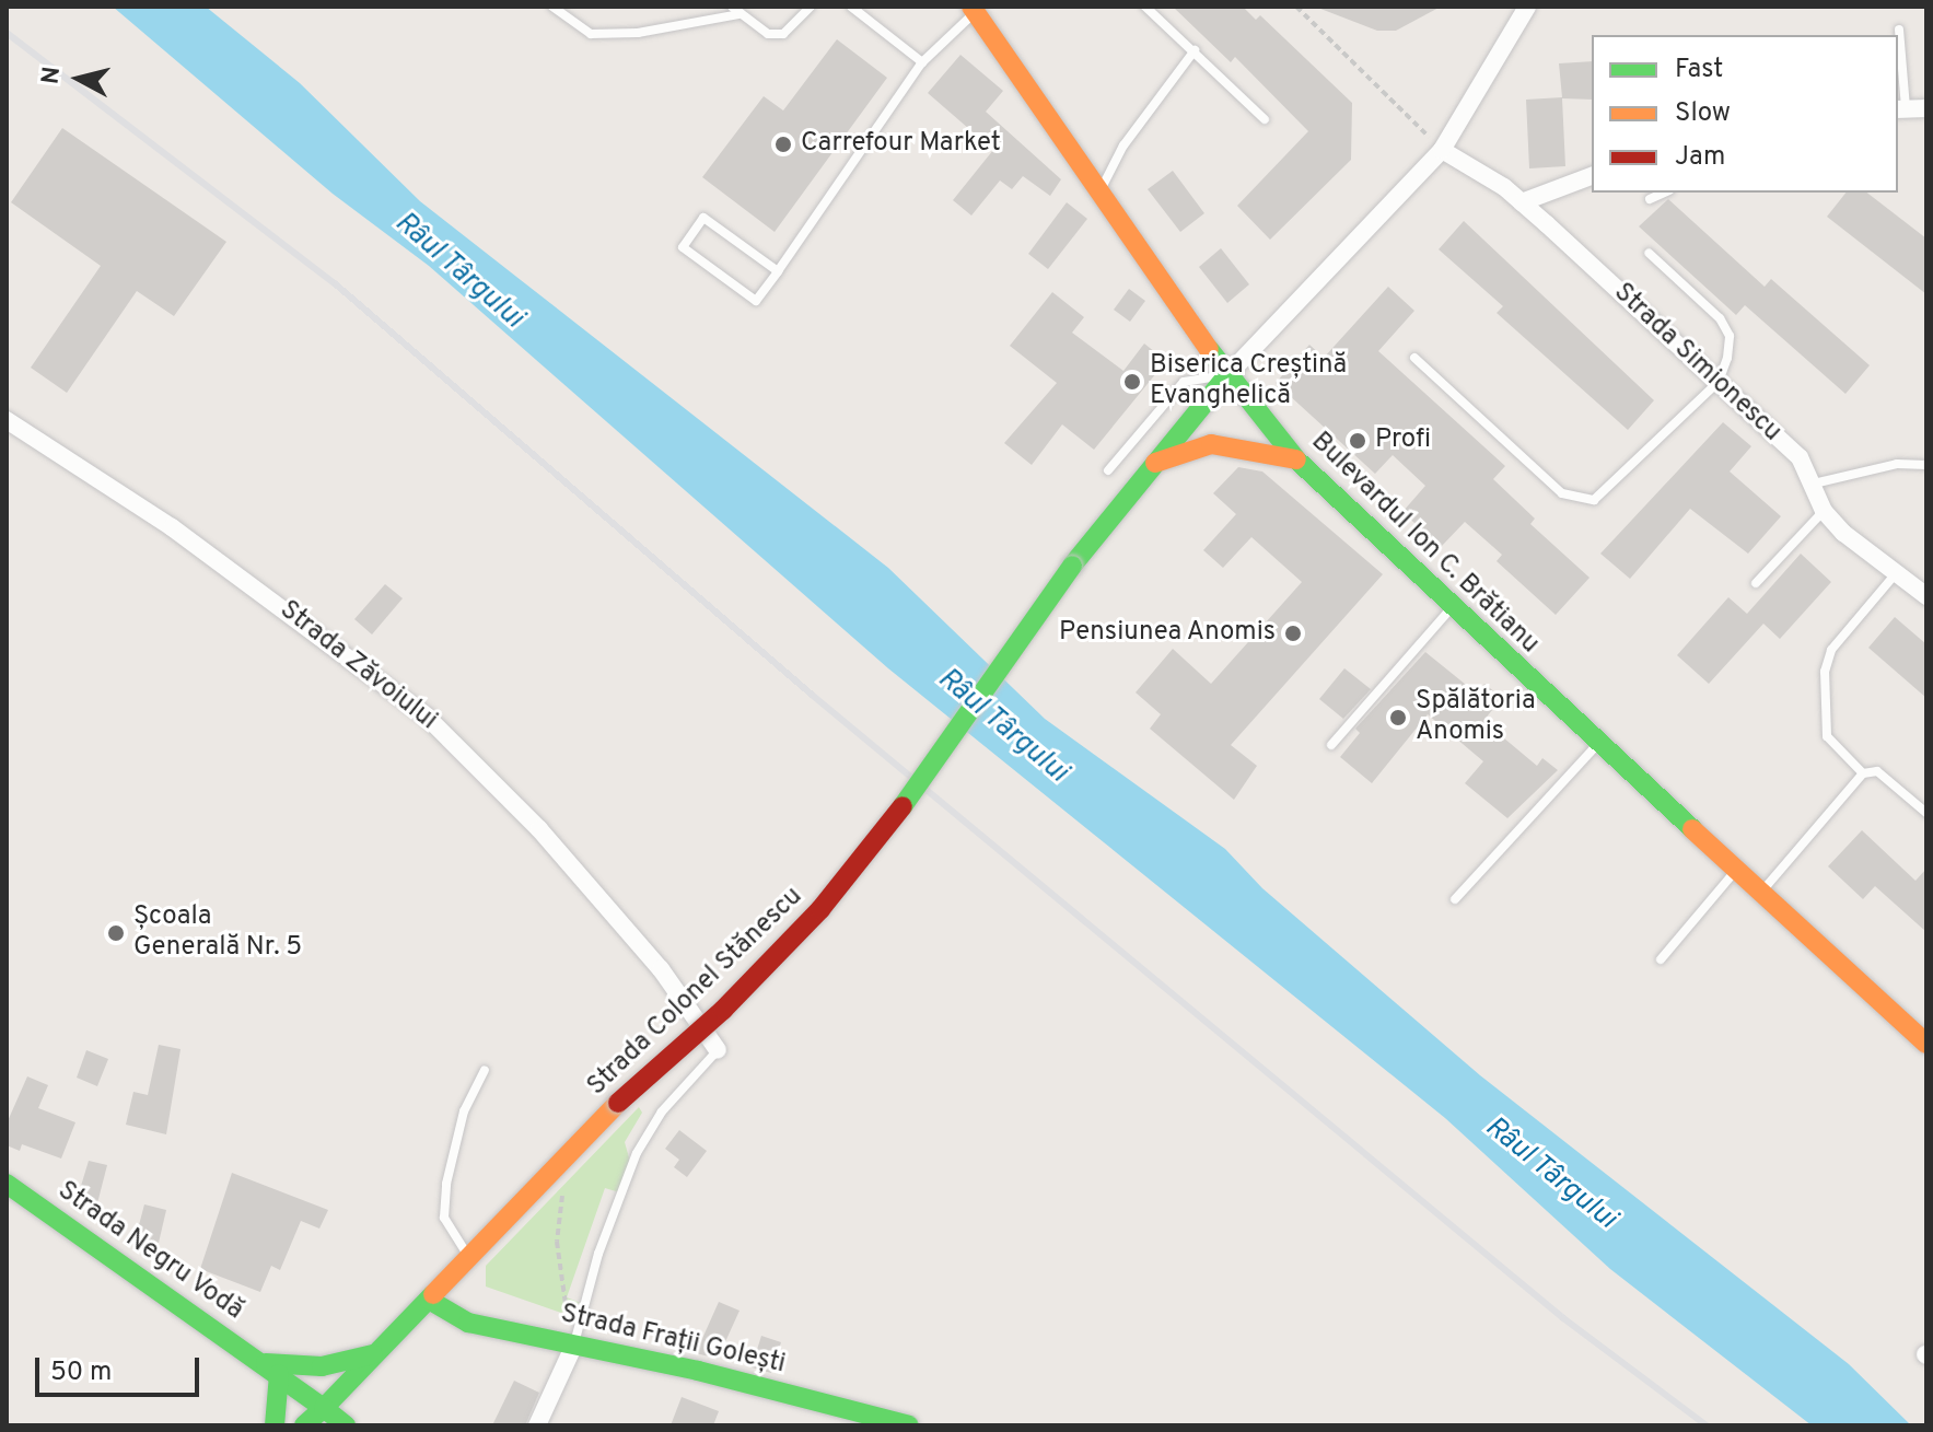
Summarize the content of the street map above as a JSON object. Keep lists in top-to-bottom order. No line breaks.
{"streets":{"main road":["Bulevardul Ion C. Brătianu","Strada Colonel Stănescu","Strada Negru Vodă","Strada Frații Golești"],"street":["Strada Simionescu","Strada Zăvoiului"]},"crossings":[["Bulevardul Ion C. Brătianu","Strada Colonel Stănescu"],["Strada Colonel Stănescu","Strada Negru Vodă"],["Strada Colonel Stănescu","Strada Frații Golești"]],"water":["Râul Târgului"],"places":["Carrefour Market","Biserica Creștină Evanghelică","Profi","Pensiunea Anomis","Spălătoria Anomis","Școala Generală Nr. 5"],"legend":["Fast","Slow","Jam"],"scale_bar":"50 m","north":"left"}
